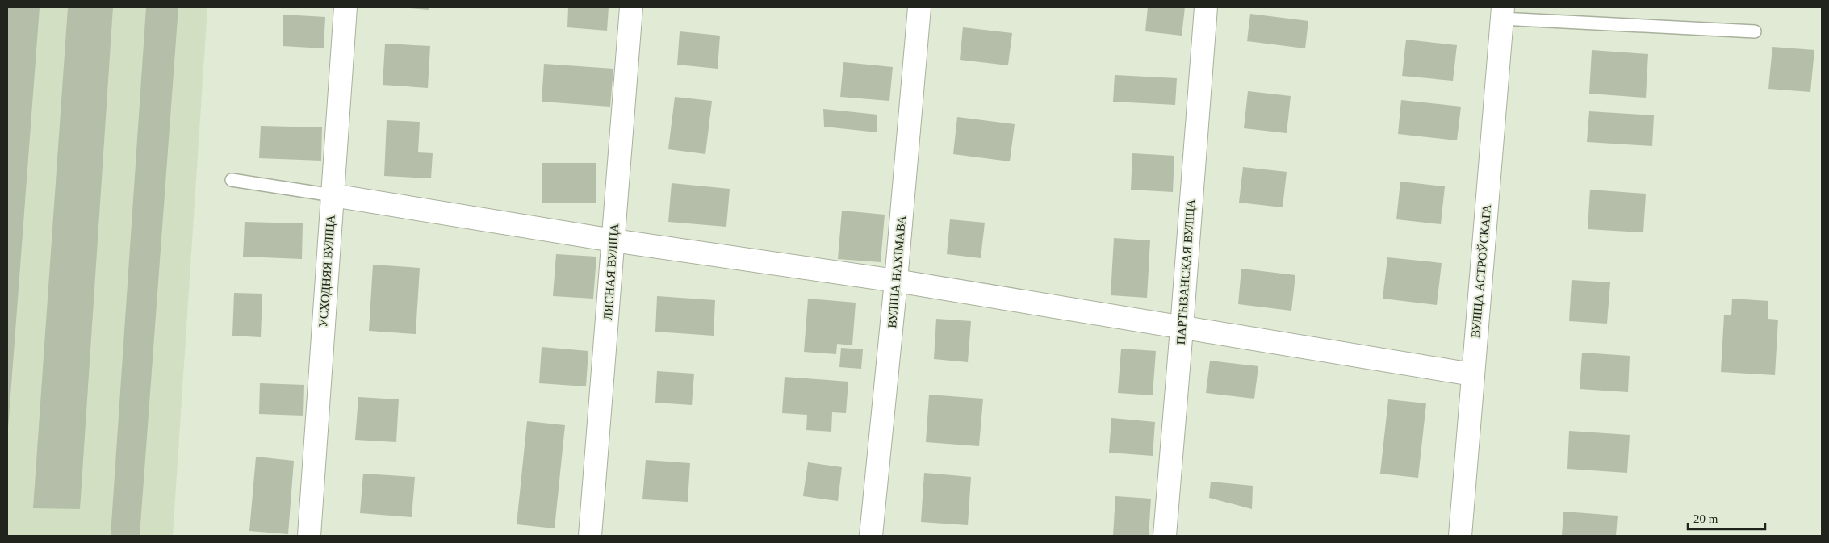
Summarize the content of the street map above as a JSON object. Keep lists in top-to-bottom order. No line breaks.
{"streets":{"street":["УСХОДНЯЯ ВУЛІЦА","ВУЛІЦА АСТРОЎСКАГА","ЛЯСНАЯ ВУЛІЦА","ВУЛІЦА НАХІМАВА","ПАРТЫЗАНСКАЯ ВУЛІЦА"]},"scale_bar":"20 m"}
